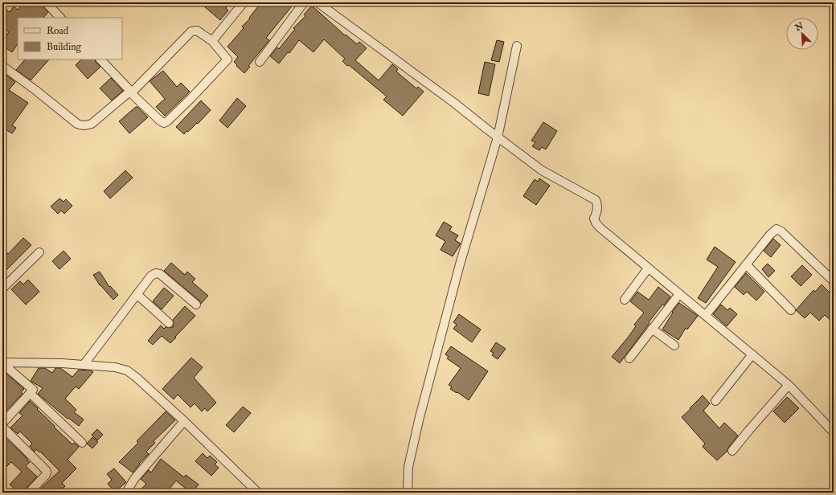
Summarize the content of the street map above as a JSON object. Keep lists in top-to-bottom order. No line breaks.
{"legend":["Road","Building"],"north":"top left"}
